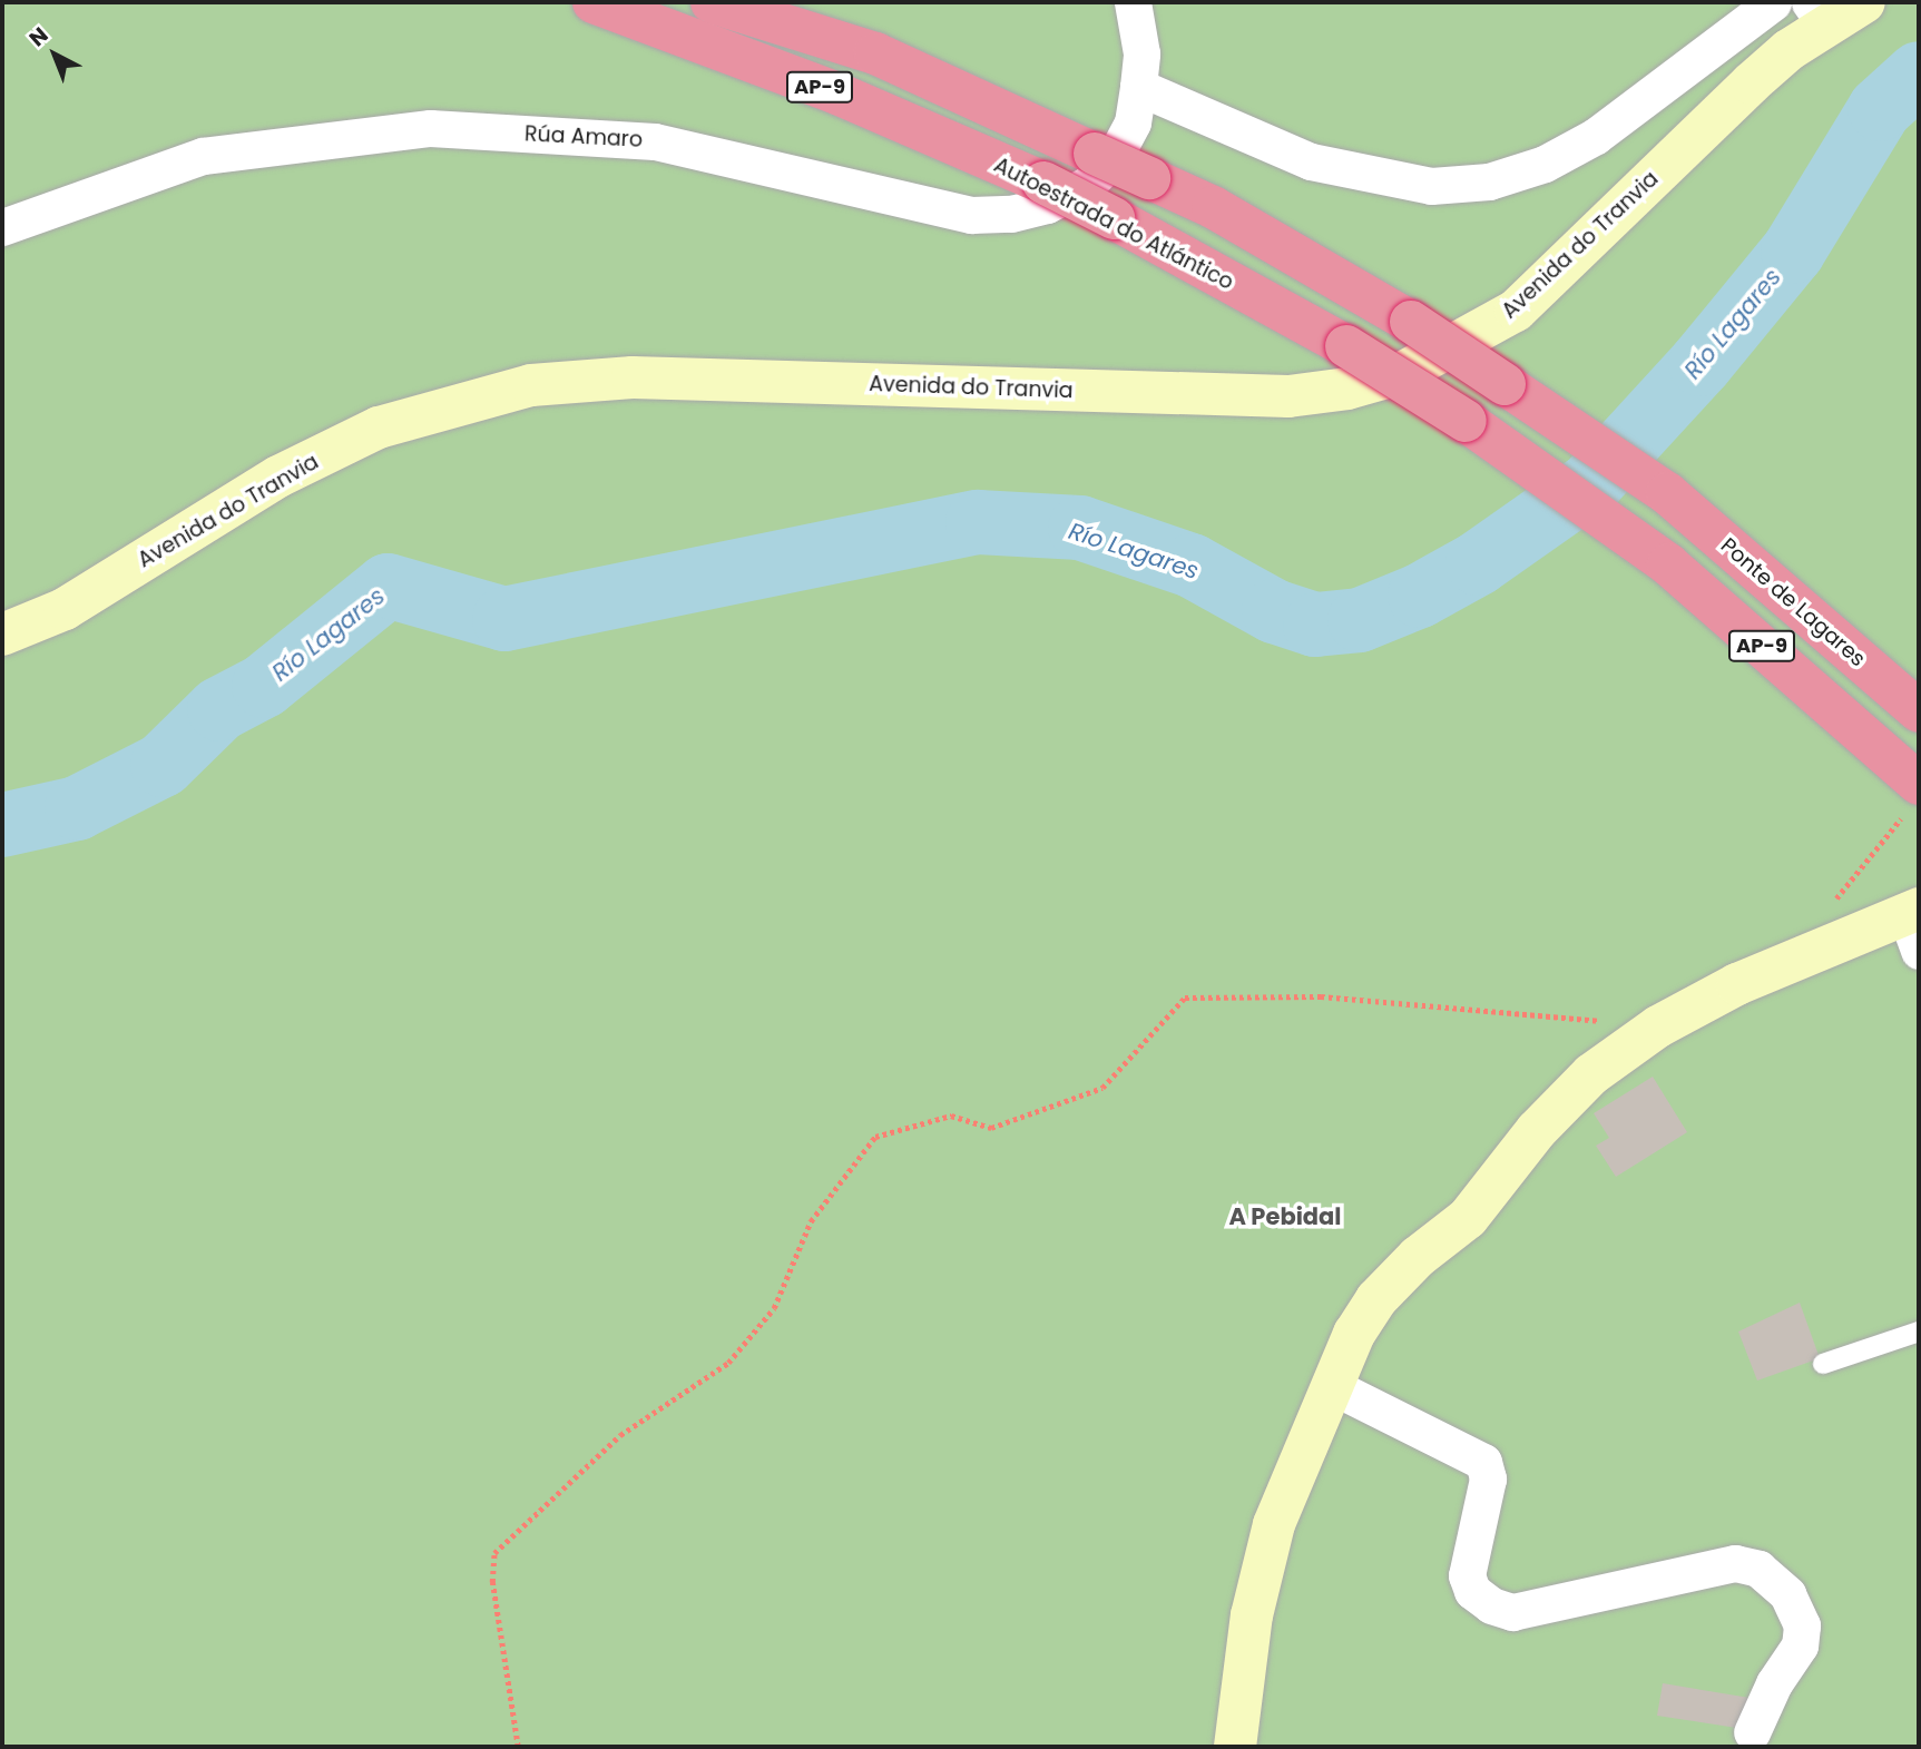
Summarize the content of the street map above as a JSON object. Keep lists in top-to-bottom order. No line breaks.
{"streets":{"highway":["AP-9","Autoestrada do Atlántico","Ponte de Lagares"],"main road":["Avenida do Tranvia"],"street":["Rúa Amaro"]},"districts":["A Pebidal"],"water":["Río Lagares"],"north":"top left"}
